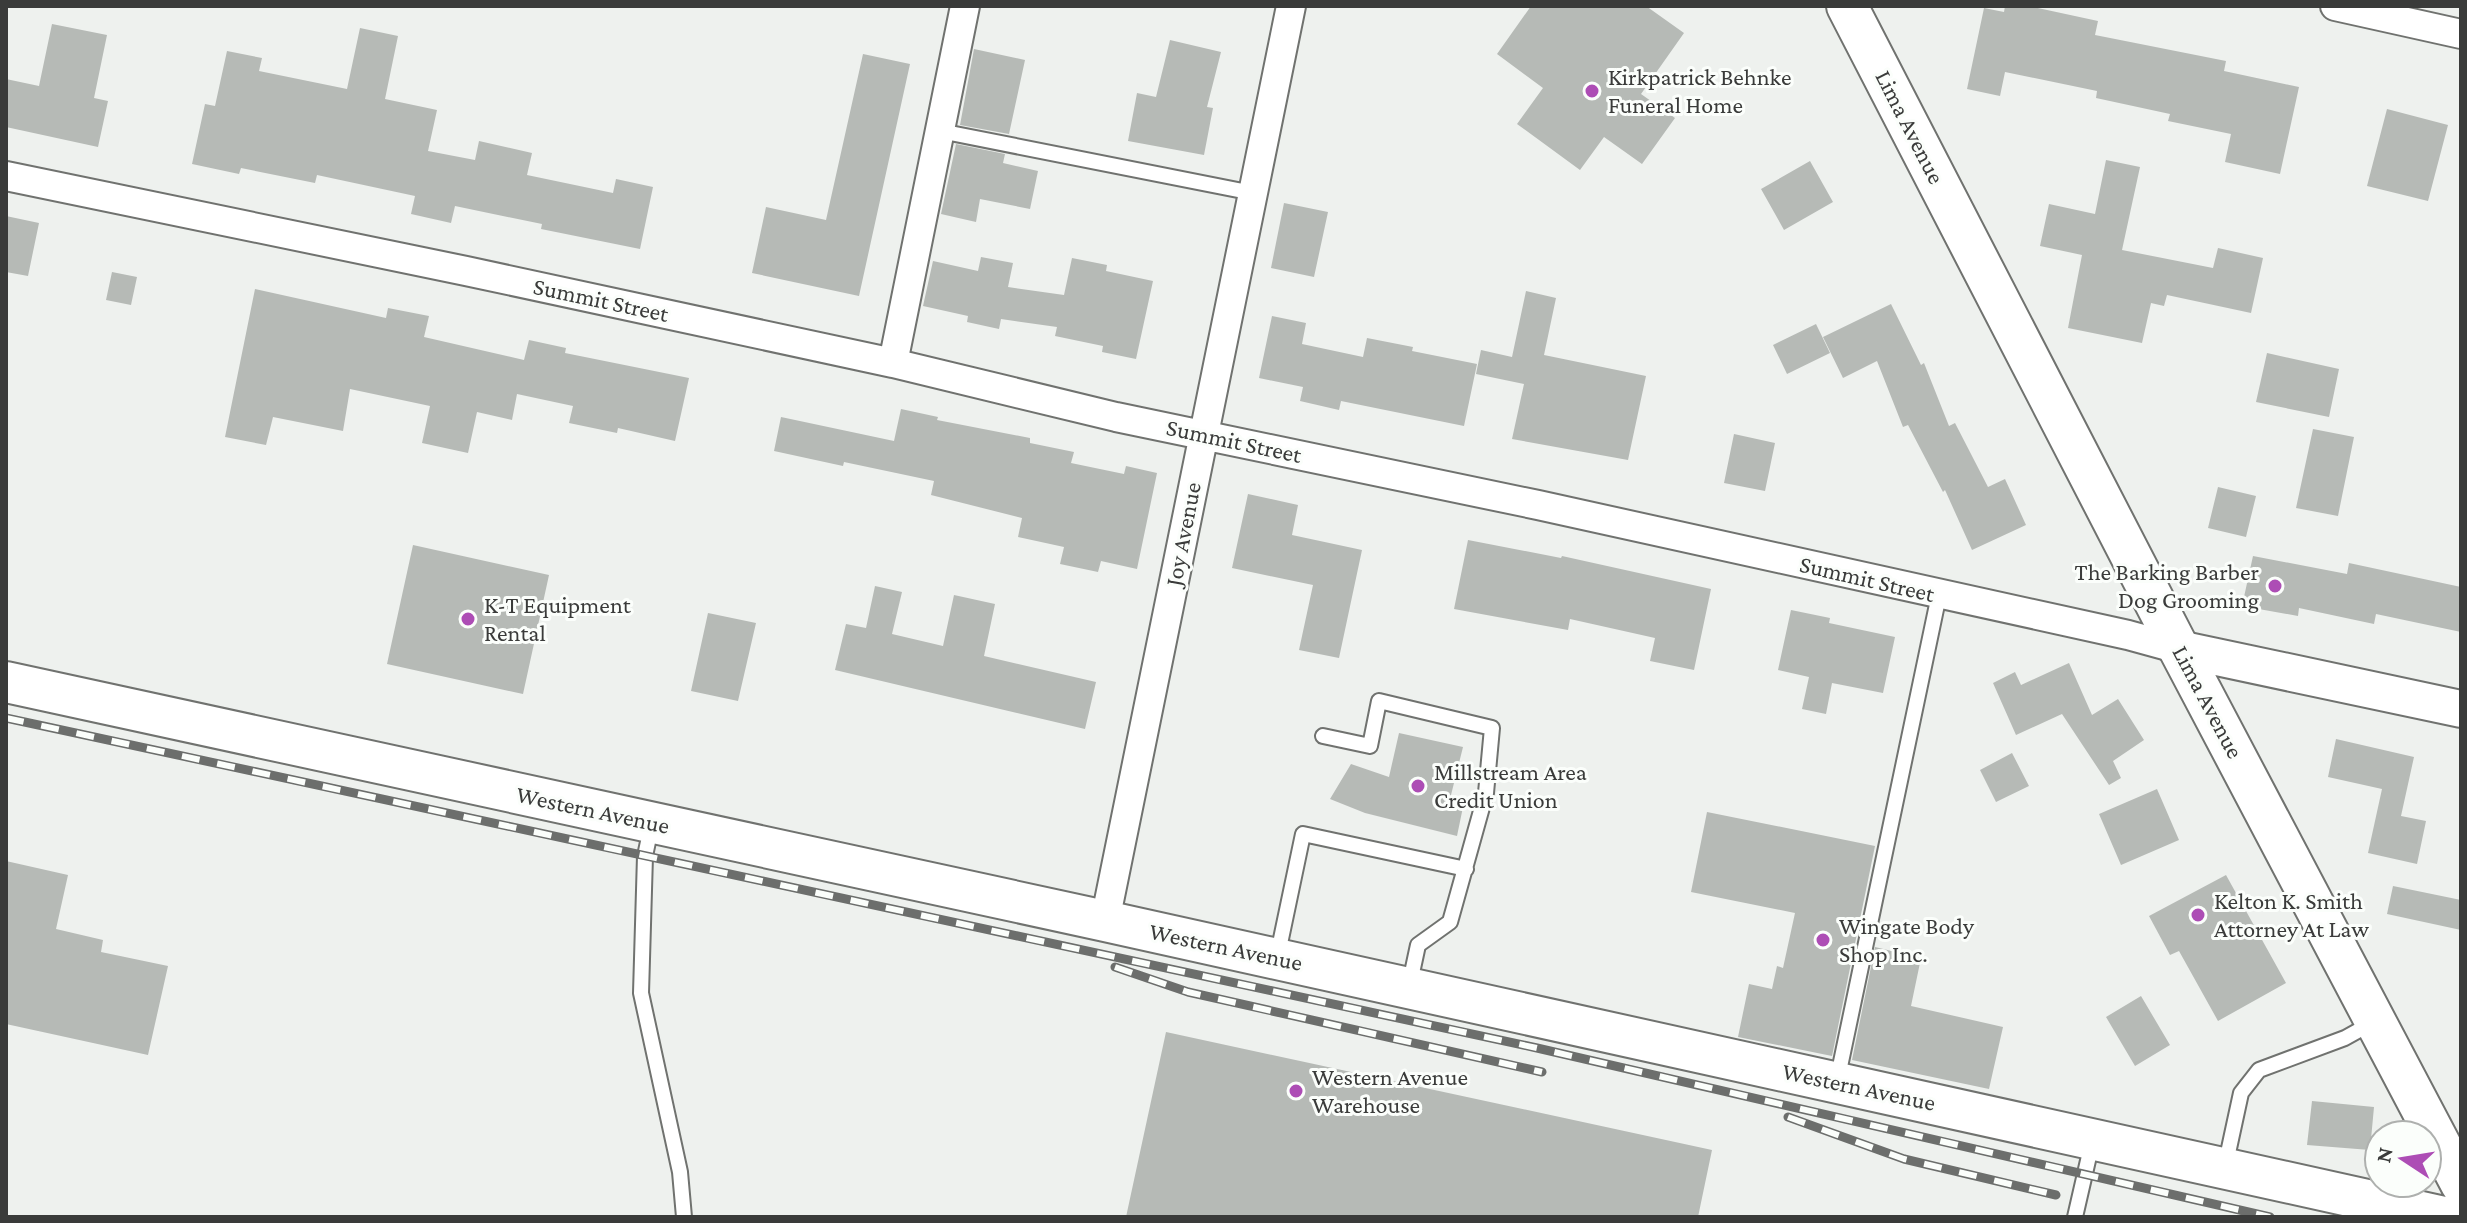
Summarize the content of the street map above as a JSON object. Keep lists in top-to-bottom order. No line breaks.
{"streets":{"main road":["Lima Avenue","Western Avenue"],"street":["Summit Street","Joy Avenue"]},"crossings":[["Lima Avenue","Summit Street"],["Summit Street","Joy Avenue"],["Joy Avenue","Western Avenue"]],"places":["Kirkpatrick Behnke Funeral Home","The Barking Barber Dog Grooming","K-T Equipment Rental","Millstream Area Credit Union","Kelton K. Smith Attorney At Law","Wingate Body Shop Inc.","Western Avenue Warehouse"],"north":"left"}
